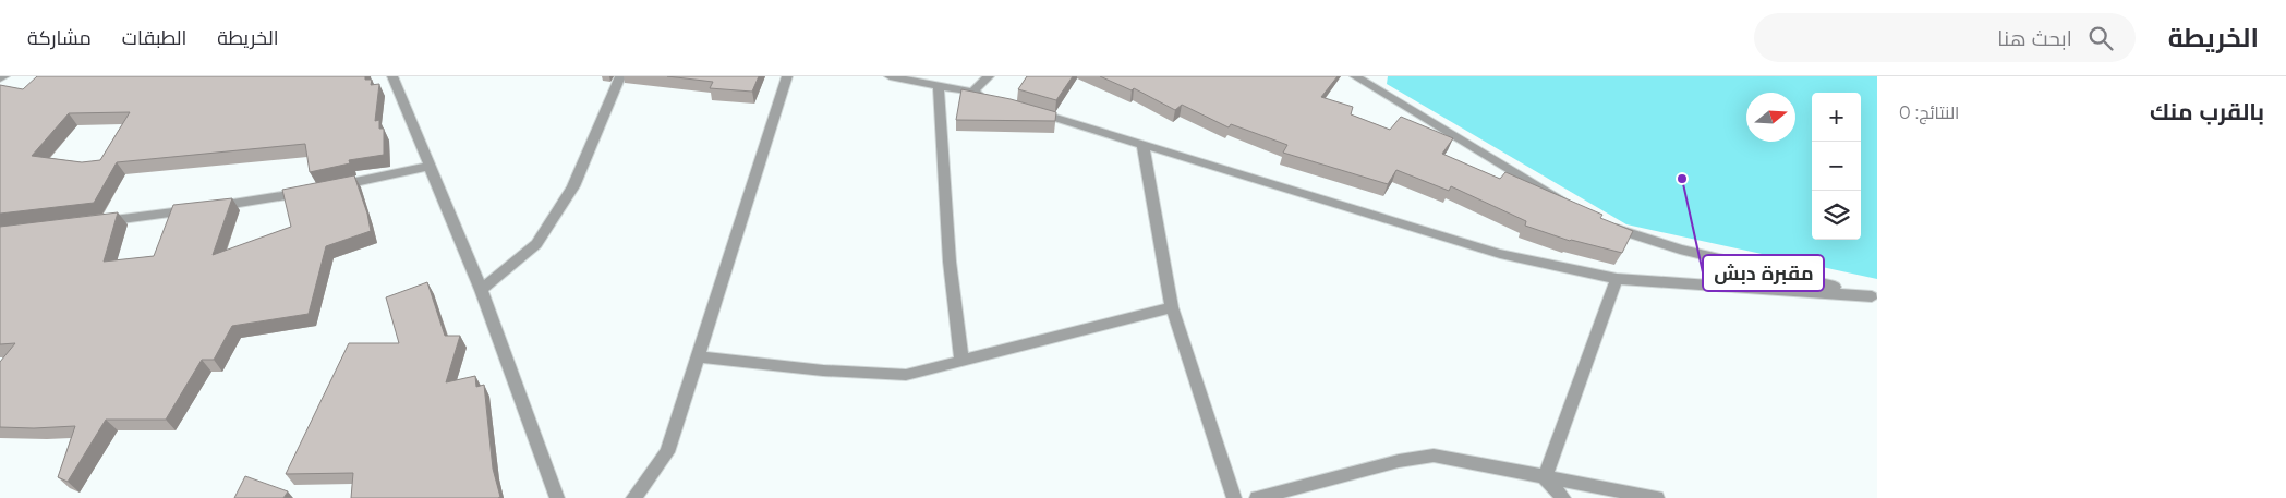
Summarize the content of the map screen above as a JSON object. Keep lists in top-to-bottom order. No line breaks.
{"places":["مقبرة دبش"],"north":"right","page":{"header":"الخريطة","search":"ابحث هنا","nav":["الخريطة","الطبقات","مشاركة"],"heading":["بالقرب منك","النتائج: 0"],"map_buttons":["+","−"]}}
